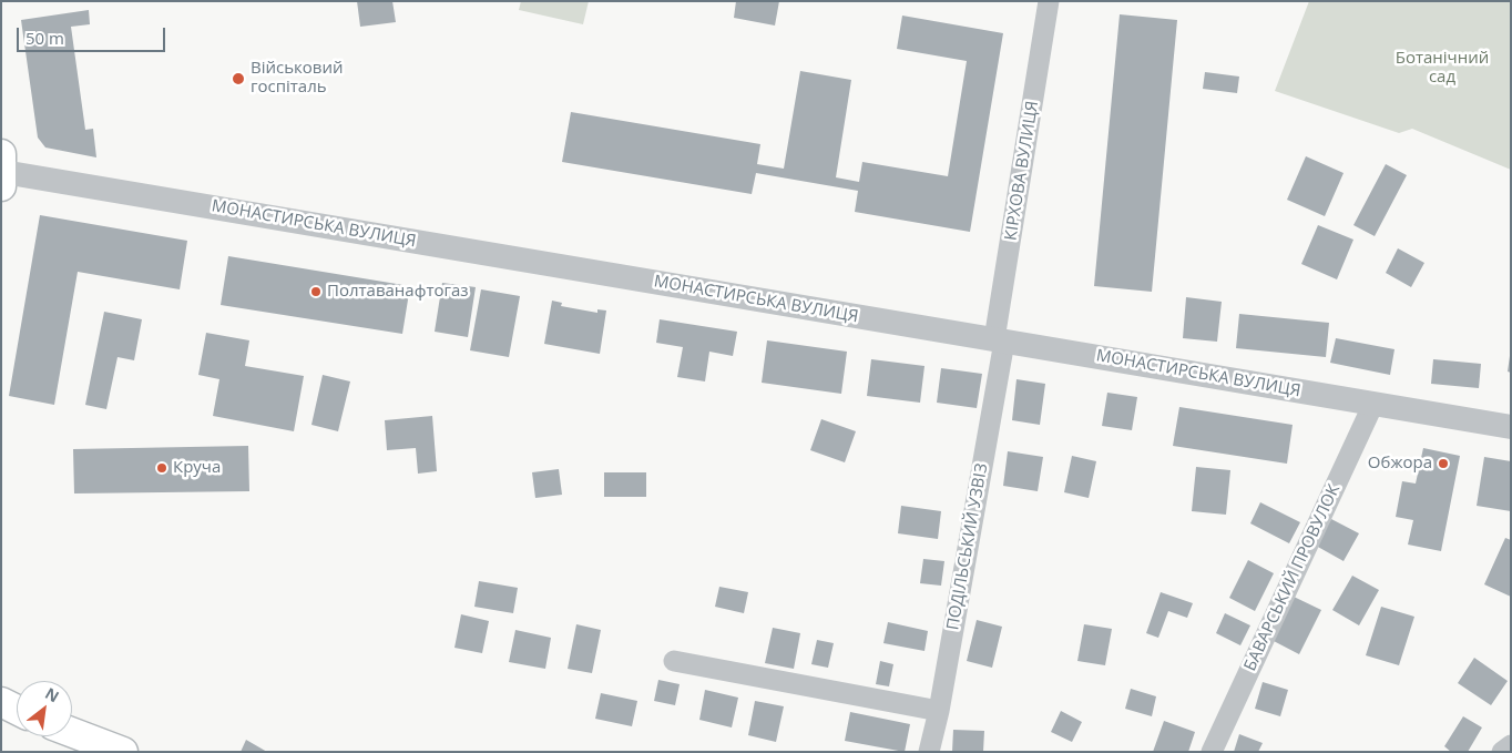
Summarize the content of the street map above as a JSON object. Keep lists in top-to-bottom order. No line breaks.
{"streets":{"street":["КІРХОВА ВУЛИЦЯ","МОНАСТИРСЬКА ВУЛИЦЯ","ПОДІЛЬСЬКИЙ УЗВІЗ","БАВАРСЬКИЙ ПРОВУЛОК"]},"crossings":[["КІРХОВА ВУЛИЦЯ","МОНАСТИРСЬКА ВУЛИЦЯ"],["КІРХОВА ВУЛИЦЯ","ПОДІЛЬСЬКИЙ УЗВІЗ"],["МОНАСТИРСЬКА ВУЛИЦЯ","ПОДІЛЬСЬКИЙ УЗВІЗ"],["МОНАСТИРСЬКА ВУЛИЦЯ","БАВАРСЬКИЙ ПРОВУЛОК"]],"parks":["Ботанічний сад"],"places":["Військовий госпіталь","Полтаванафтогаз","Обжора","Круча"],"scale_bar":"50 m","north":"top right"}
